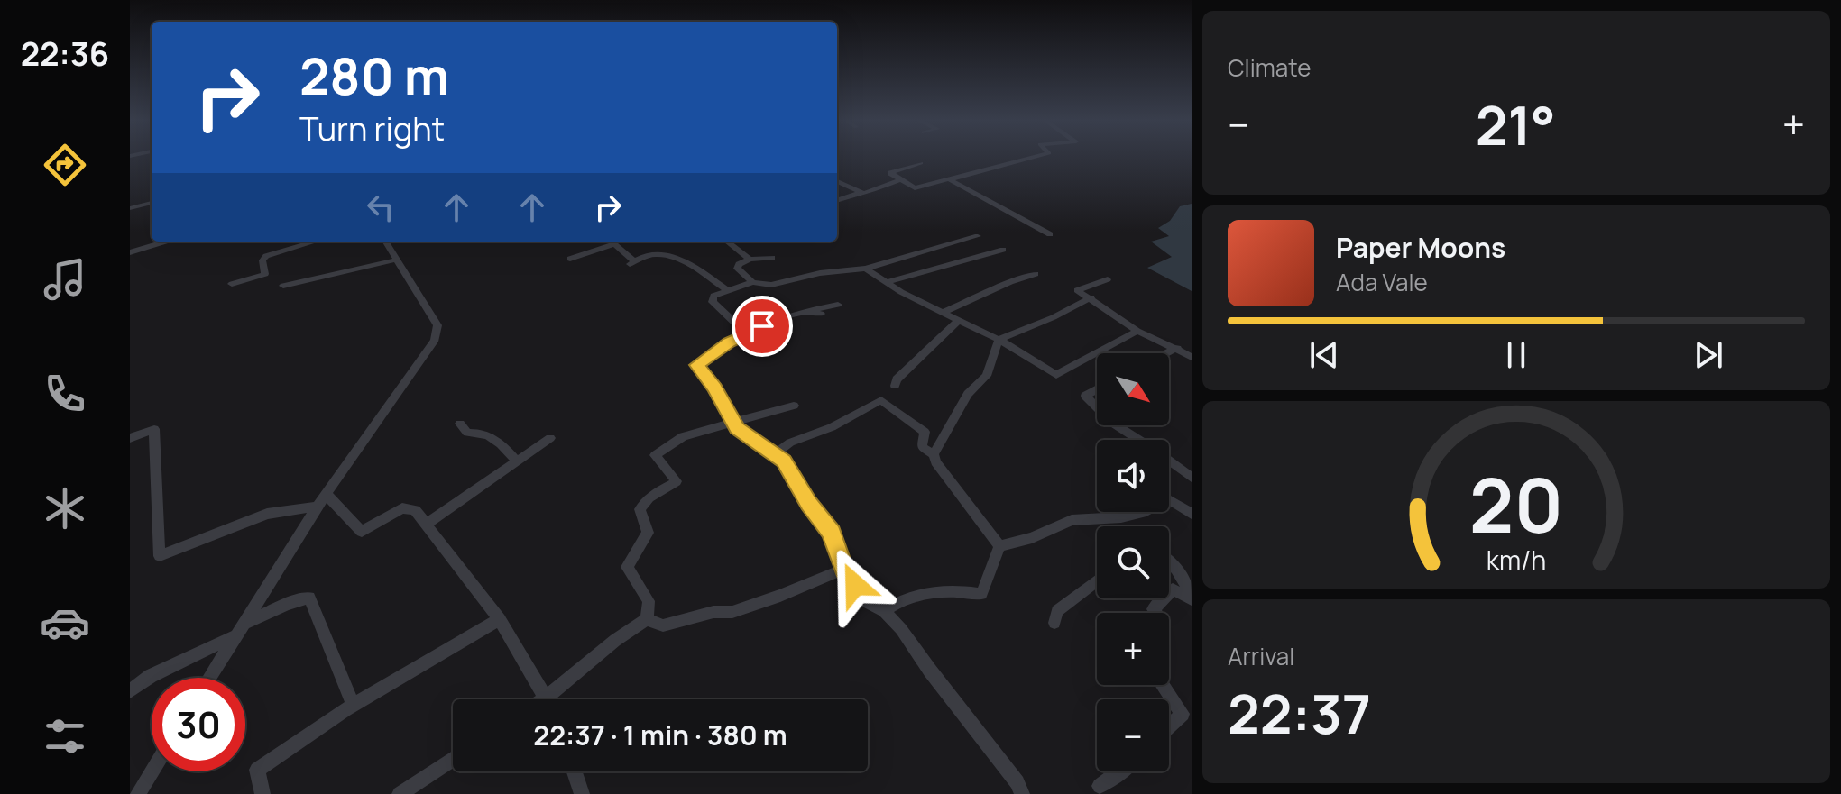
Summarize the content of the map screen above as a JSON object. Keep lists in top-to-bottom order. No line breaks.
{"north":"bottom right","page":{"tabs":"22:36","tile":["Climate",["Arrival","22:37"]],"turn":["280 m","Turn right"],"heat":["−","21°","+"],"song":["Paper Moons","Ada Vale"],"map_buttons":["+","−"],"limit":"30","trip":"22:37 · 1 min · 380 m","gauge":["20","km/h"]}}
